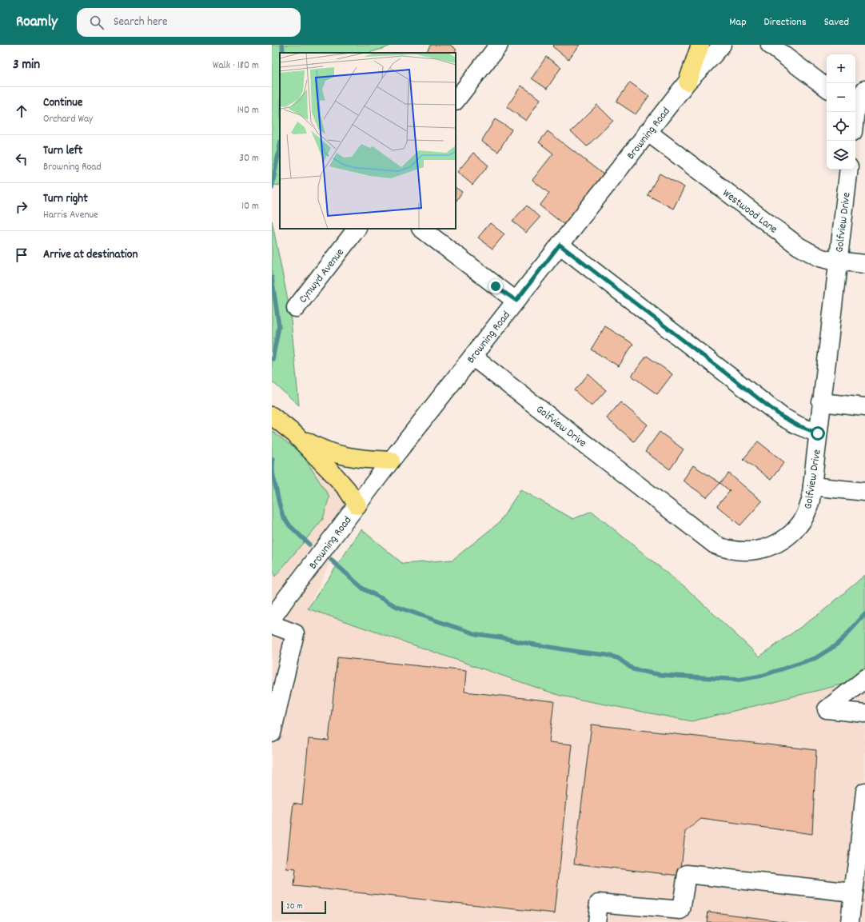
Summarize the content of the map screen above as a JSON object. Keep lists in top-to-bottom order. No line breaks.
{"streets":{"street":["Browning Road","Westwood Lane","Golfview Drive","Cynwyd Avenue"]},"crossings":[["Browning Road","Westwood Lane"],["Browning Road","Golfview Drive"],["Westwood Lane","Golfview Drive"]],"scale_bar":"20 m","page":{"header":"Roamly","search":"Search here","nav":["Map","Directions","Saved"],"heading":["3 min","Walk · 180 m"],"map_buttons":["+","−"],"list":[["Continue","Orchard Way","140 m"],["Turn left","Browning Road","30 m"],["Turn right","Harris Avenue","10 m"],"Arrive at destination"],"scale":"20 m"}}
